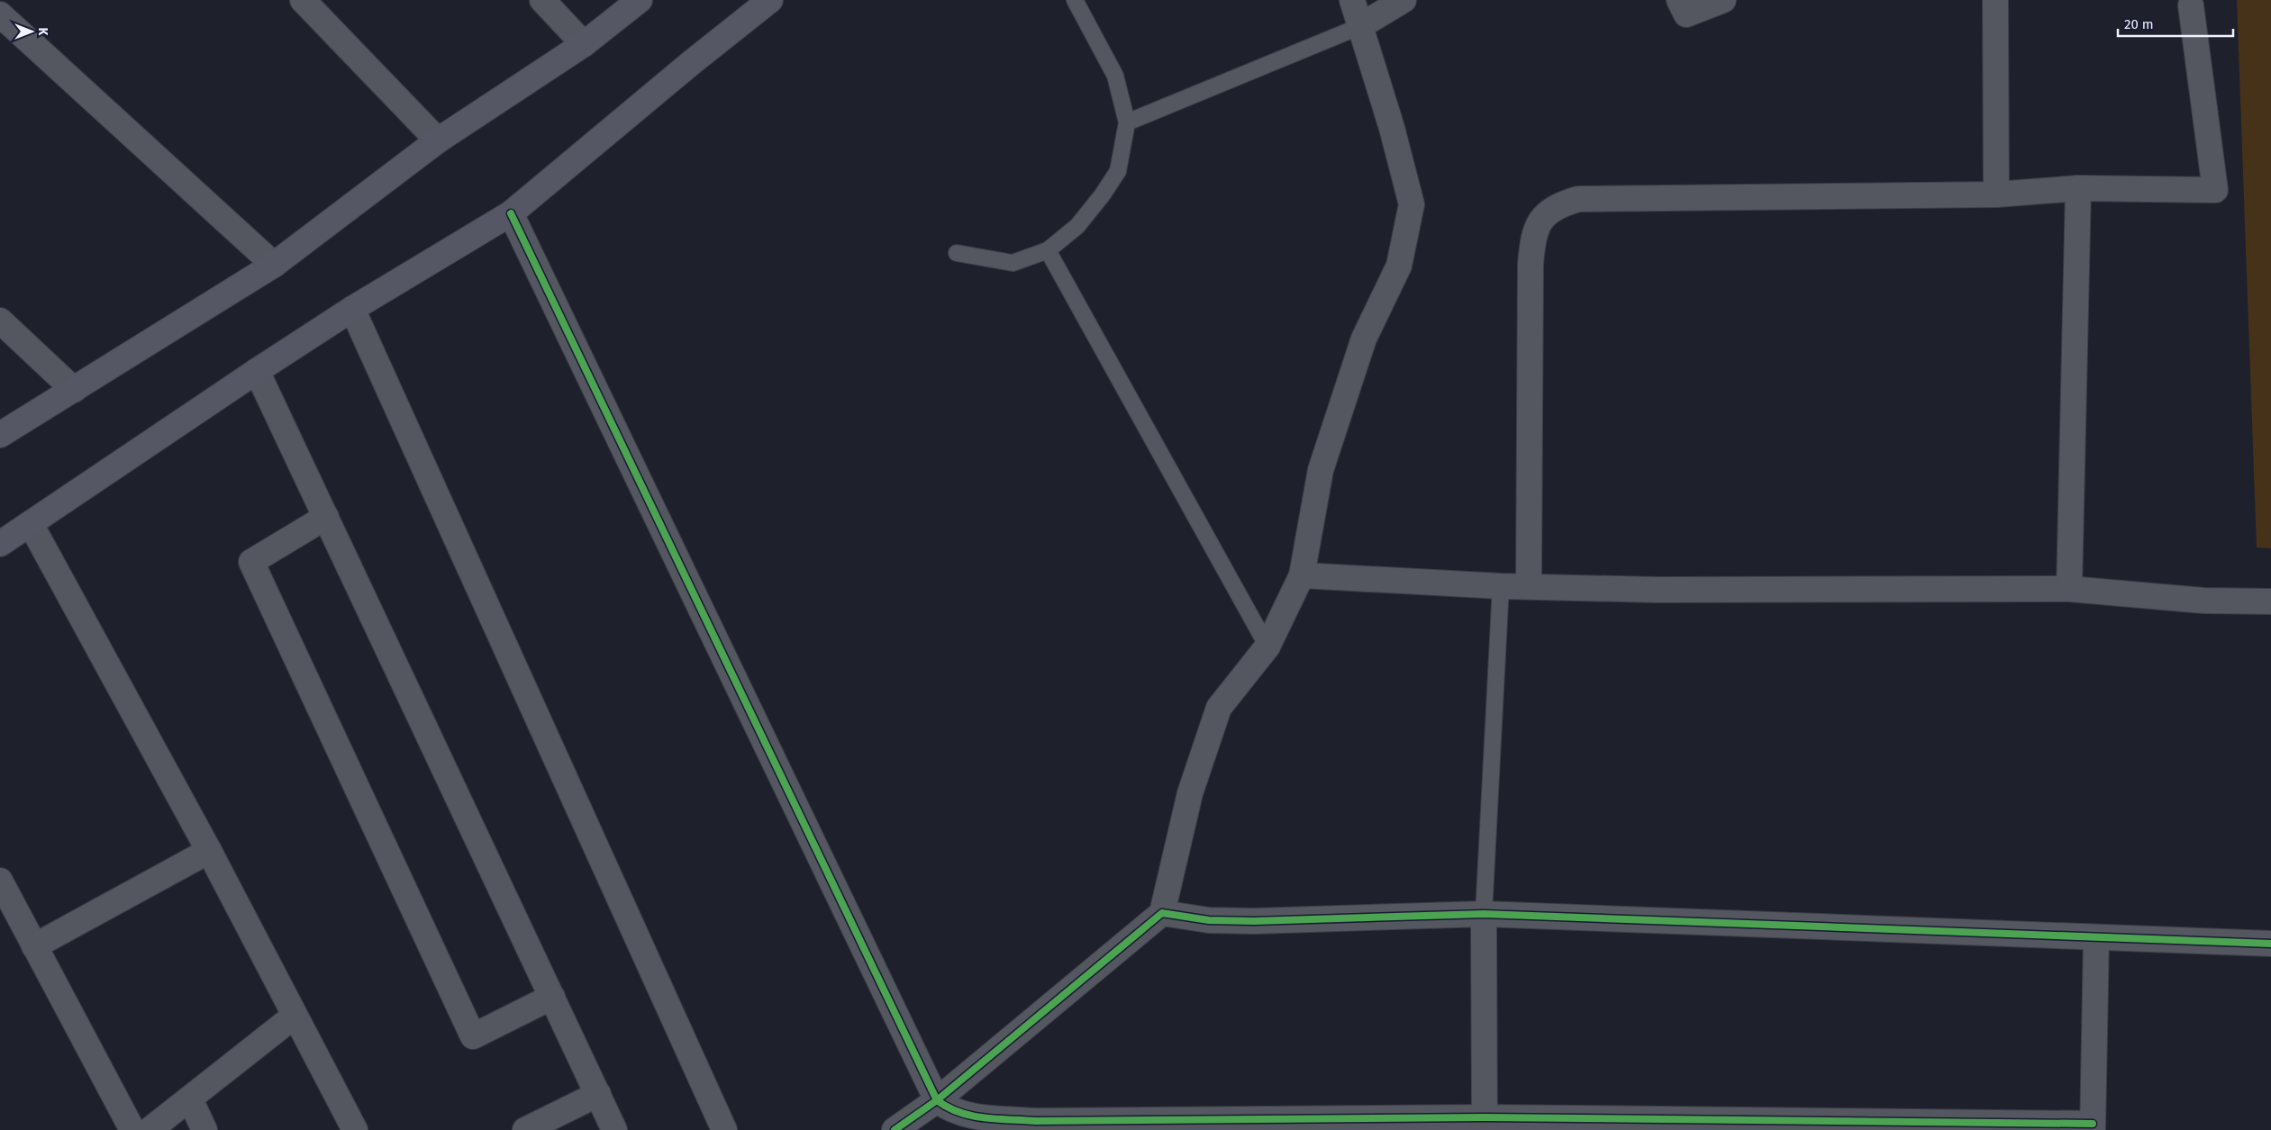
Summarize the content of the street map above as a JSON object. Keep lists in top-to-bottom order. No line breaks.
{"scale_bar":"20 m","north":"right"}
